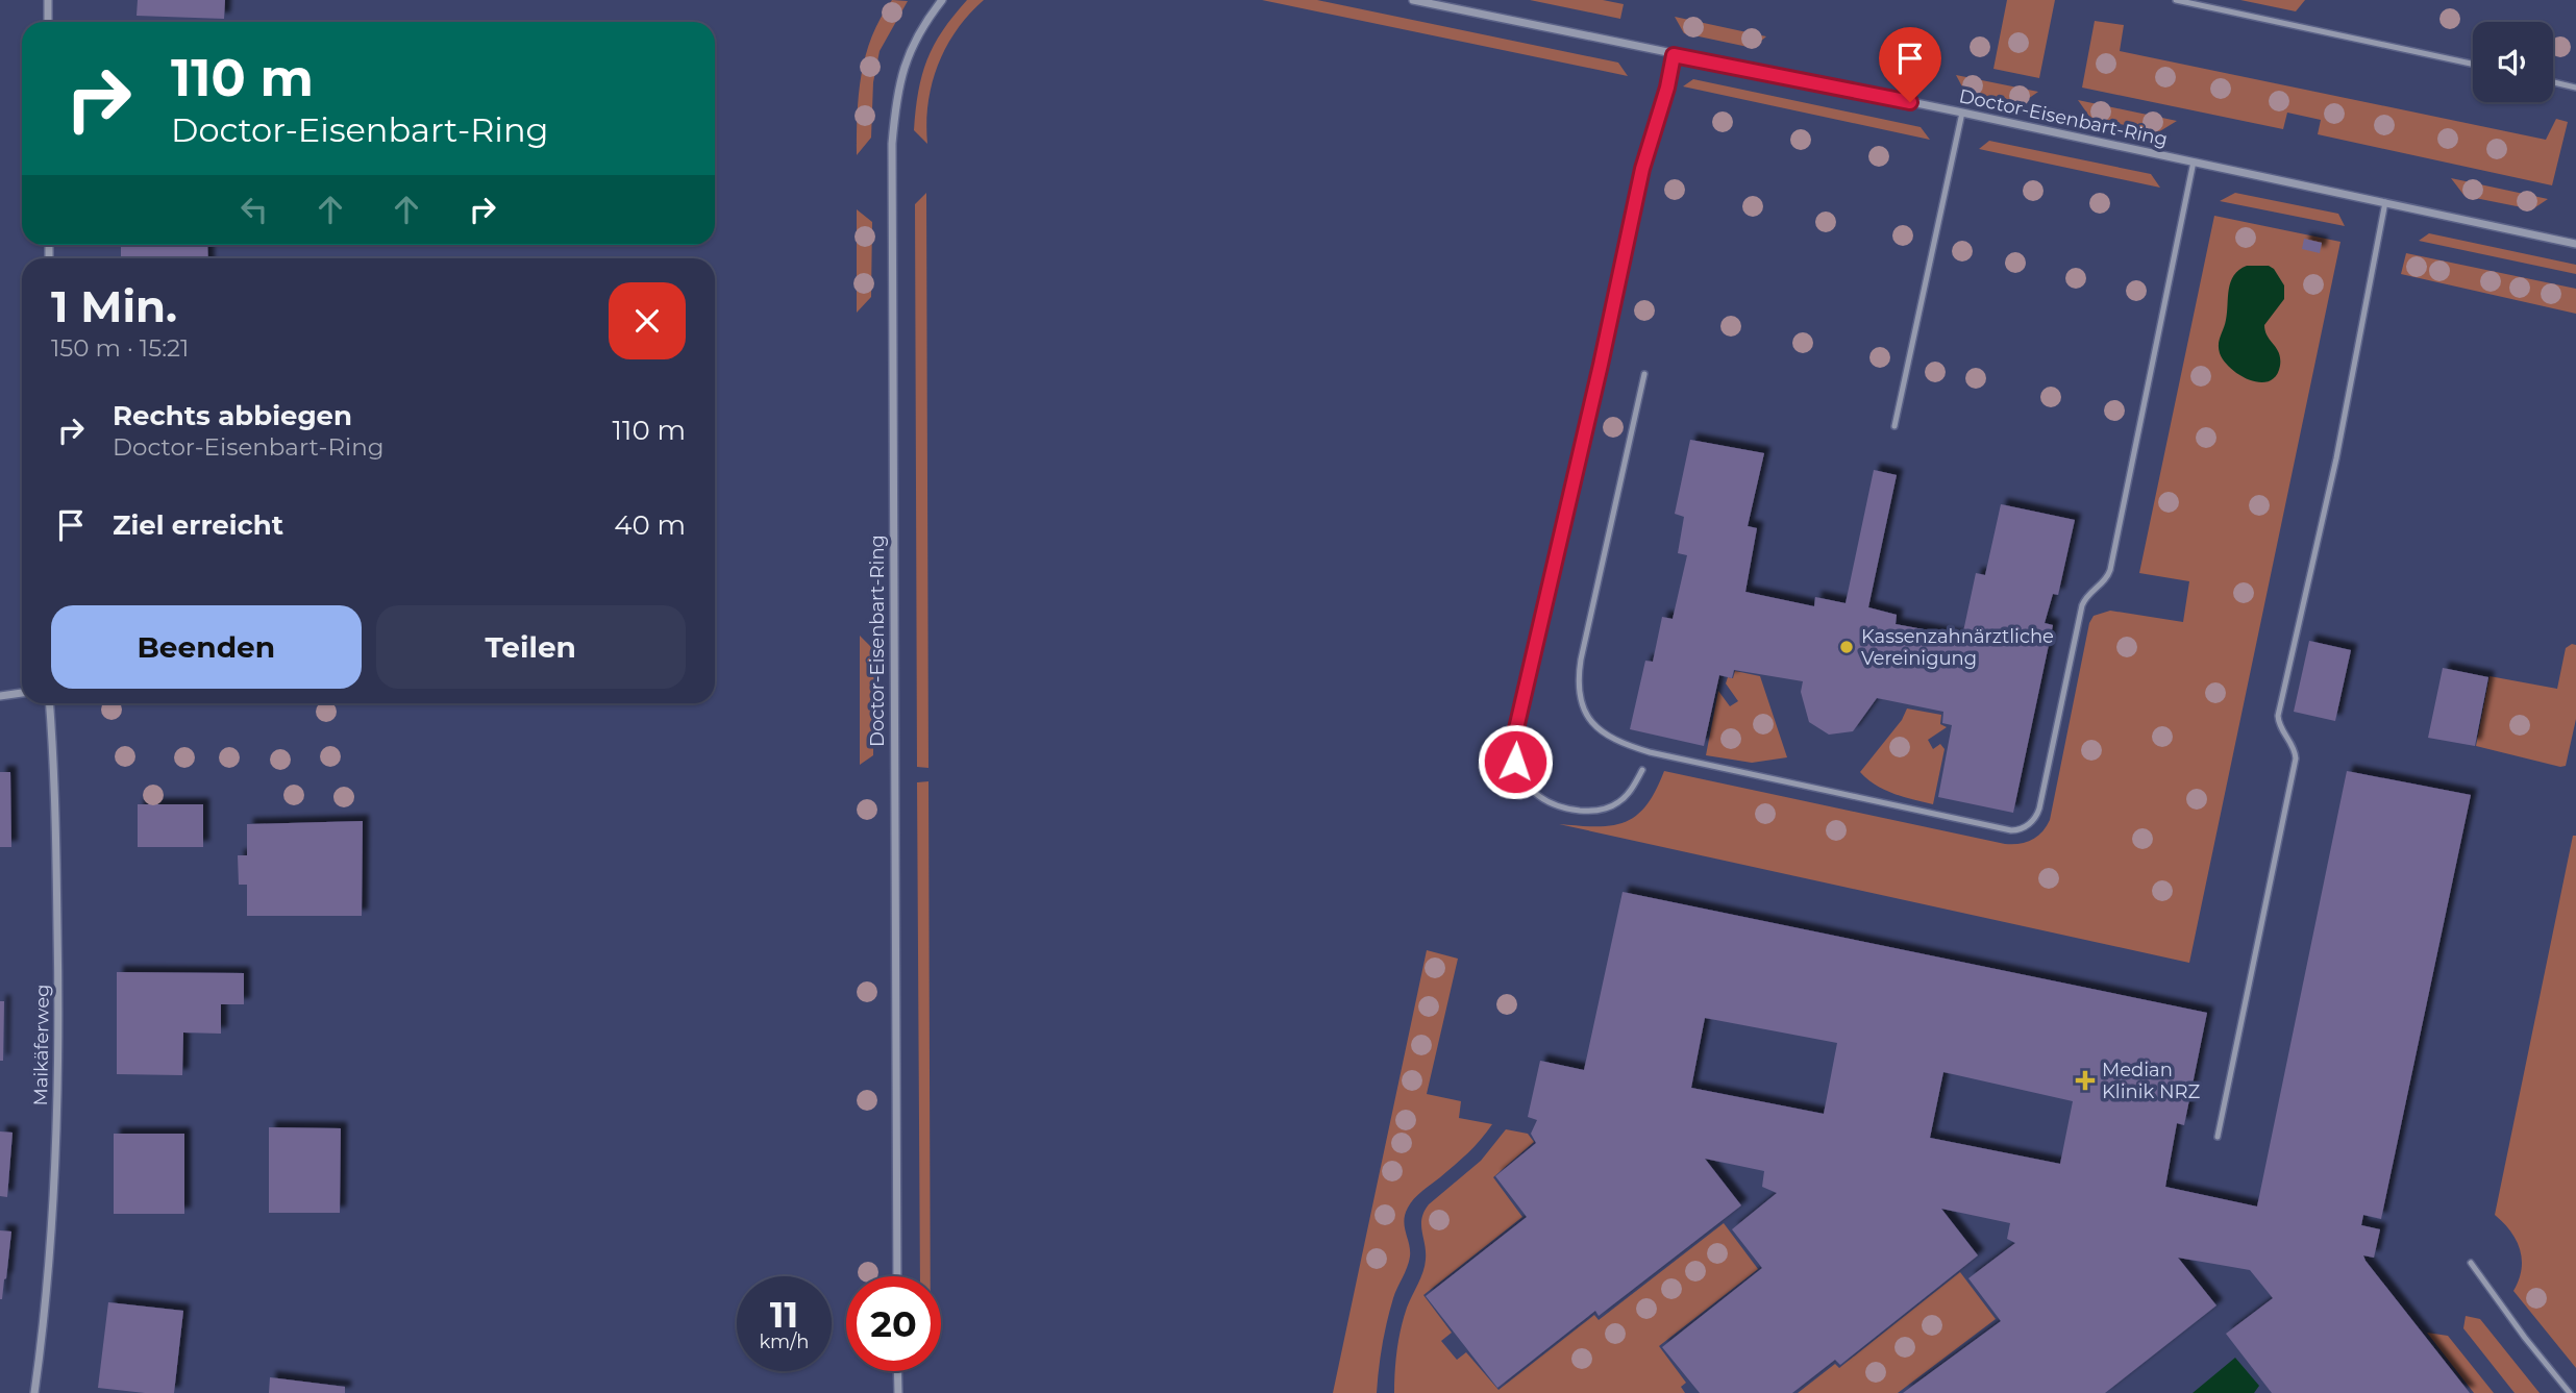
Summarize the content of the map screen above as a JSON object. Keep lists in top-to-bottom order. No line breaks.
{"streets":{"street":["Doctor-Eisenbart-Ring","Maikäferweg"]},"places":{"other":["Kassenzahnärztliche Vereinigung"],"health":["Median Klinik NRZ"]},"page":{"turn":["110 m","Doctor-Eisenbart-Ring"],"heading":["1 Min.","150 m · 15:21"],"list":[{"name":"Rechts abbiegen","note":"Doctor-Eisenbart-Ring","value":"110 m"},{"name":"Ziel erreicht","value":"40 m"}],"buttons":["Beenden","Teilen"],"speed":"11 km/h","limit":"20"}}
